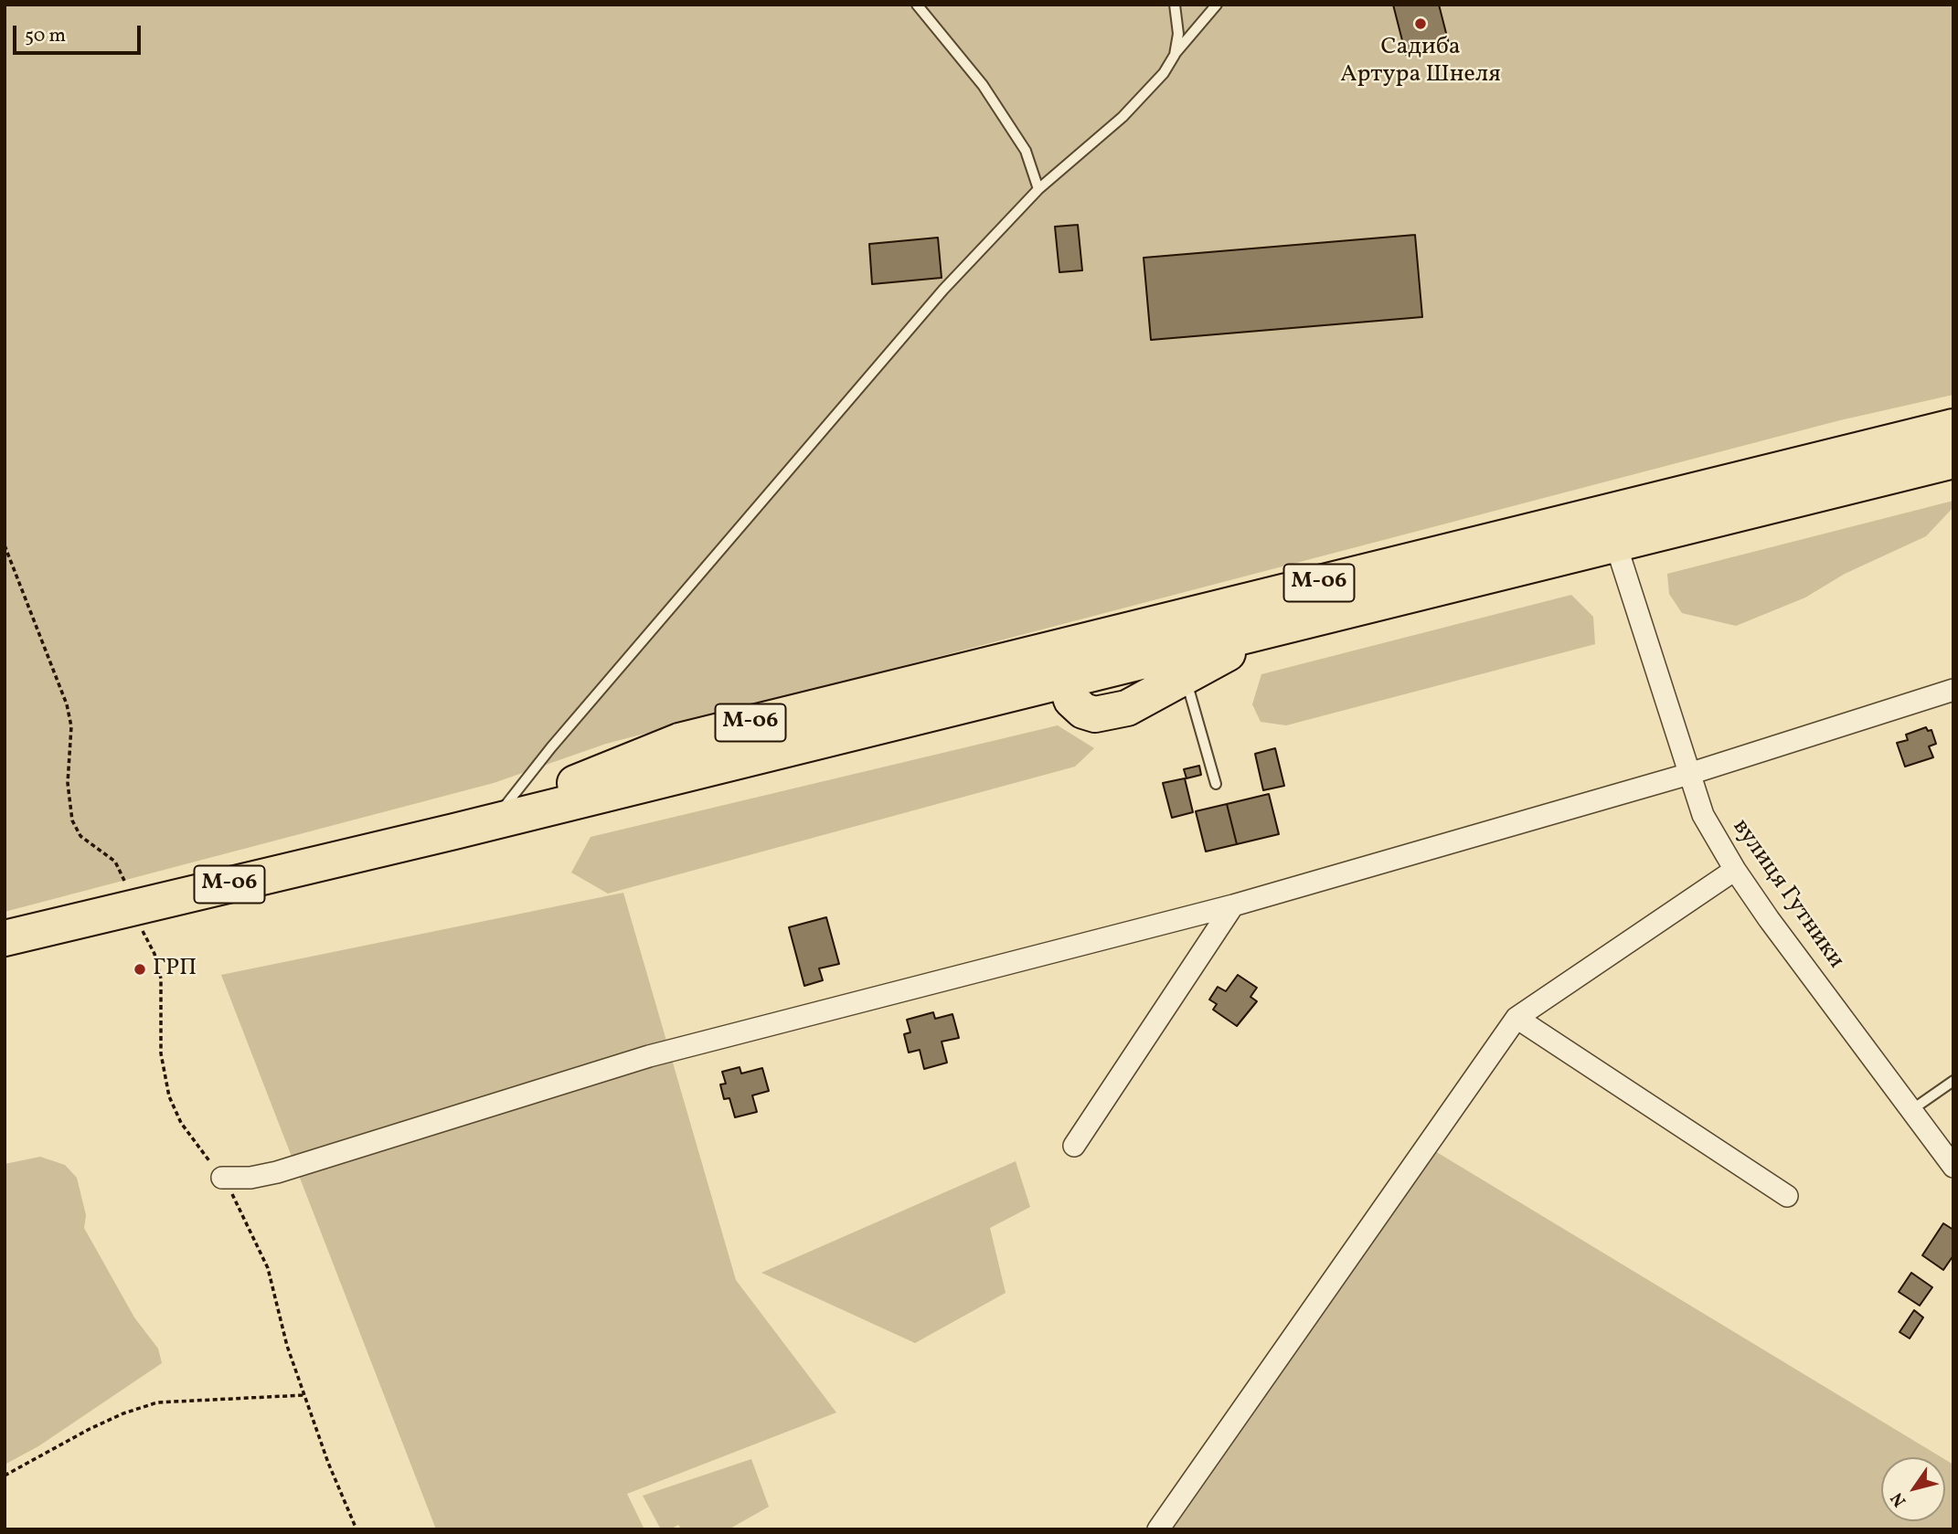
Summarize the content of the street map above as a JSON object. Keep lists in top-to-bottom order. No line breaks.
{"streets":{"highway":["М-06"],"street":["вулиця Гутники"]},"crossings":[["М-06","вулиця Гутники"]],"places":["Садиба Артура Шнеля","ГРП"],"scale_bar":"50 m","north":"bottom left"}
